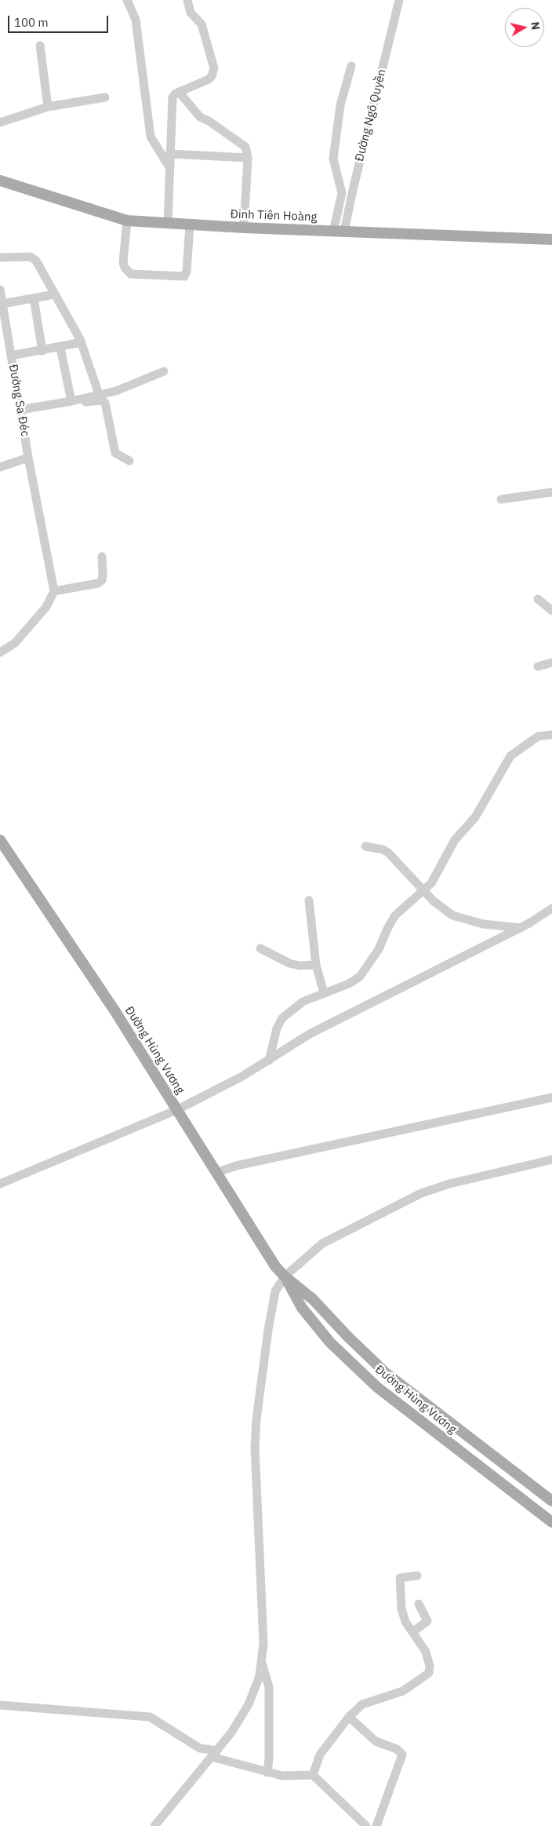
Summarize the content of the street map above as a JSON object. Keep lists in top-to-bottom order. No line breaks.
{"streets":{"main road":["Đinh Tiên Hoàng","Đường Hùng Vương"],"street":["Đường Ngô Quyền","Đường Sa Đéc"]},"crossings":[["Đường Ngô Quyền","Đinh Tiên Hoàng"]],"scale_bar":"100 m","north":"right"}
